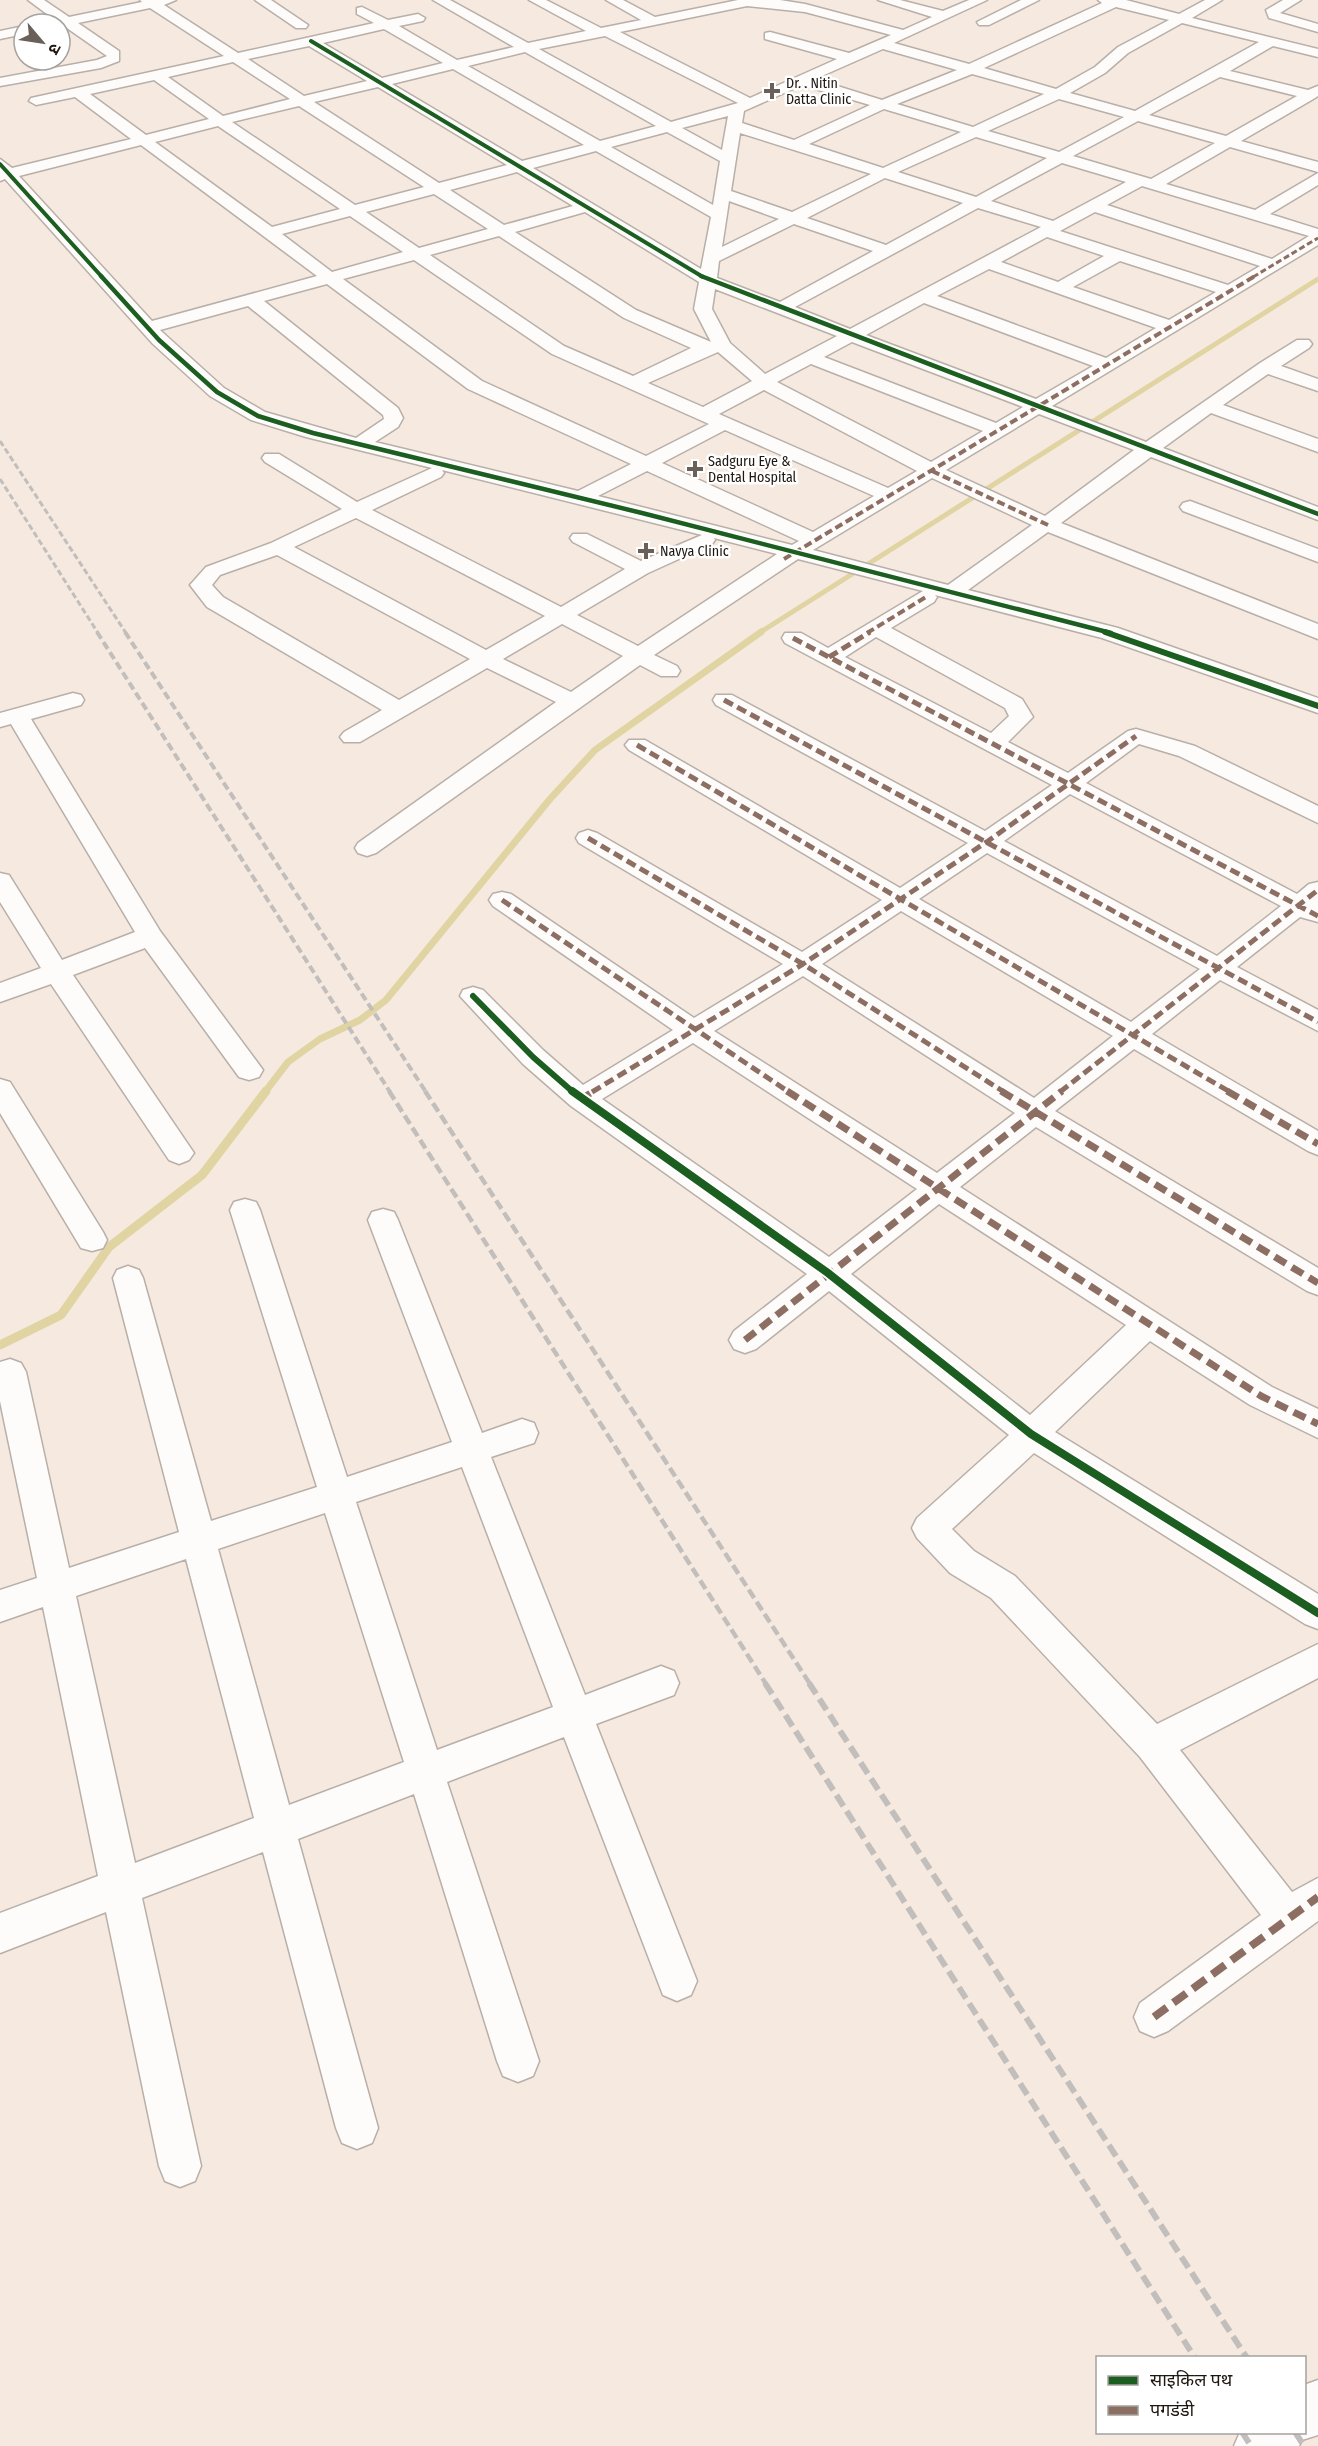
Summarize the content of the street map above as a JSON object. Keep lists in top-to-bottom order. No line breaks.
{"places":{"health":["Dr. . Nitin Datta Clinic","Sadguru Eye & Dental Hospital","Navya Clinic"]},"legend":["साइकिल पथ","पगडंडी"],"north":"bottom right"}
